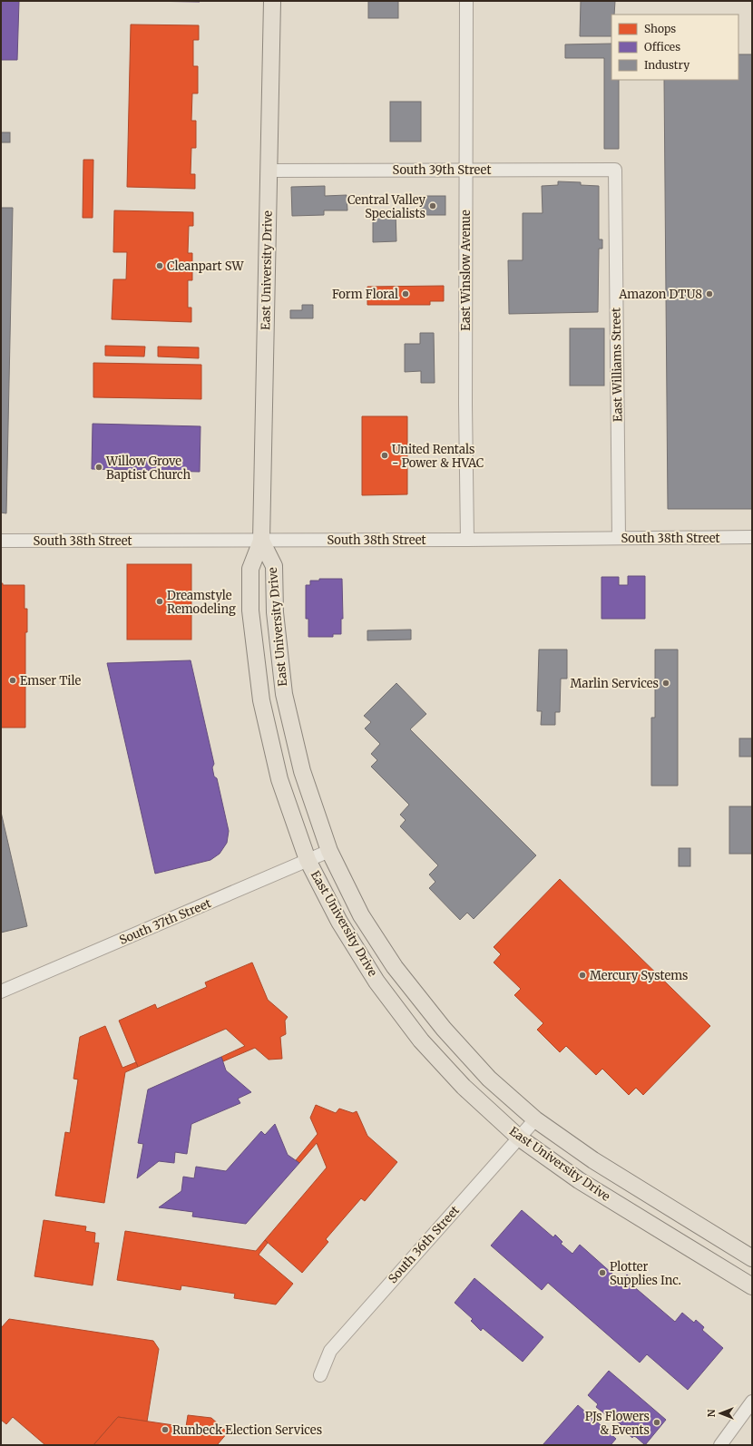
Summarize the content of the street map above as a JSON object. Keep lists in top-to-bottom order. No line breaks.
{"streets":{"main road":["East University Drive"],"street":["South 39th Street","East Winslow Avenue","East Williams Street","South 38th Street","South 37th Street","South 36th Street"]},"crossings":[["South 39th Street","East University Drive"],["South 39th Street","East Winslow Avenue"],["South 39th Street","East Williams Street"],["East University Drive","South 38th Street"],["East University Drive","South 37th Street"],["East University Drive","South 36th Street"],["East Winslow Avenue","South 38th Street"],["East Williams Street","South 38th Street"]],"places":["Central Valley Specialists","Cleanpart SW","Form Floral","Amazon DTU8","United Rentals - Power & HVAC","Willow Grove Baptist Church","Dreamstyle Remodeling","Emser Tile","Marlin Services","Mercury Systems","Plotter Supplies Inc.","PJs Flowers & Events","Runbeck Election Services"],"legend":["Shops","Offices","Industry"],"north":"left"}
